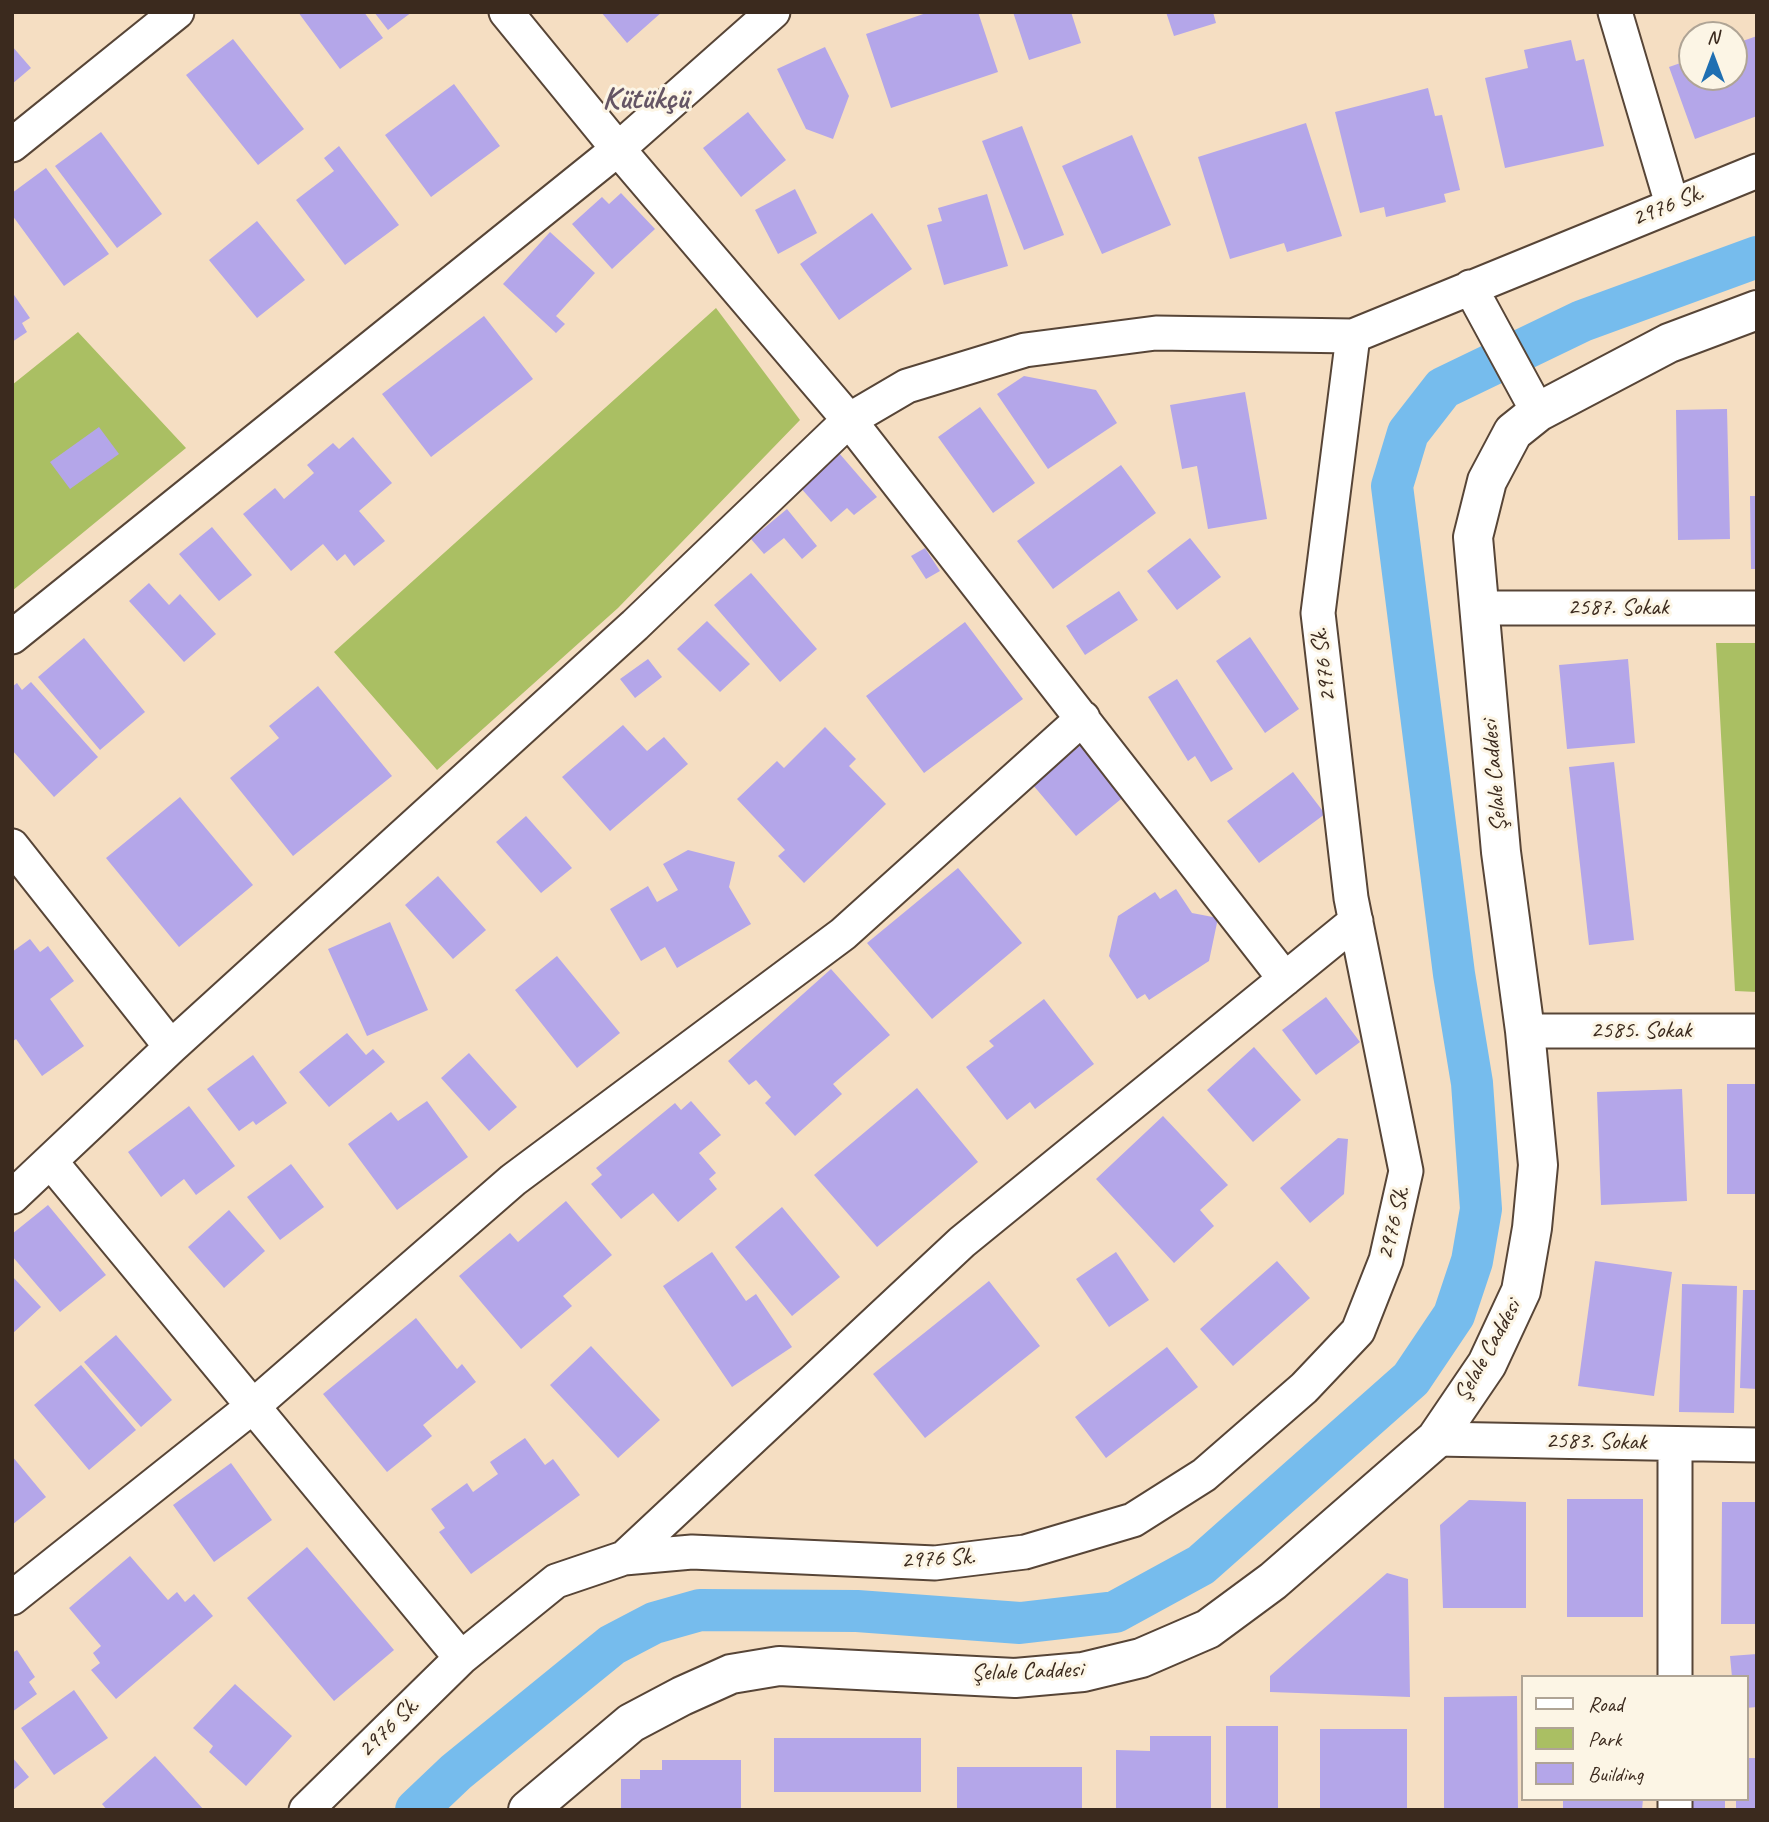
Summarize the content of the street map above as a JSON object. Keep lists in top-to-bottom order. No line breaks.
{"streets":{"street":["2976 Sk.","2587. Sokak","Şelale Caddesi","2585. Sokak","2583. Sokak"]},"crossings":[["2587. Sokak","Şelale Caddesi"],["Şelale Caddesi","2585. Sokak"],["Şelale Caddesi","2583. Sokak"]],"districts":["Kütükçü"],"legend":["Road","Park","Building"],"north":"top"}
